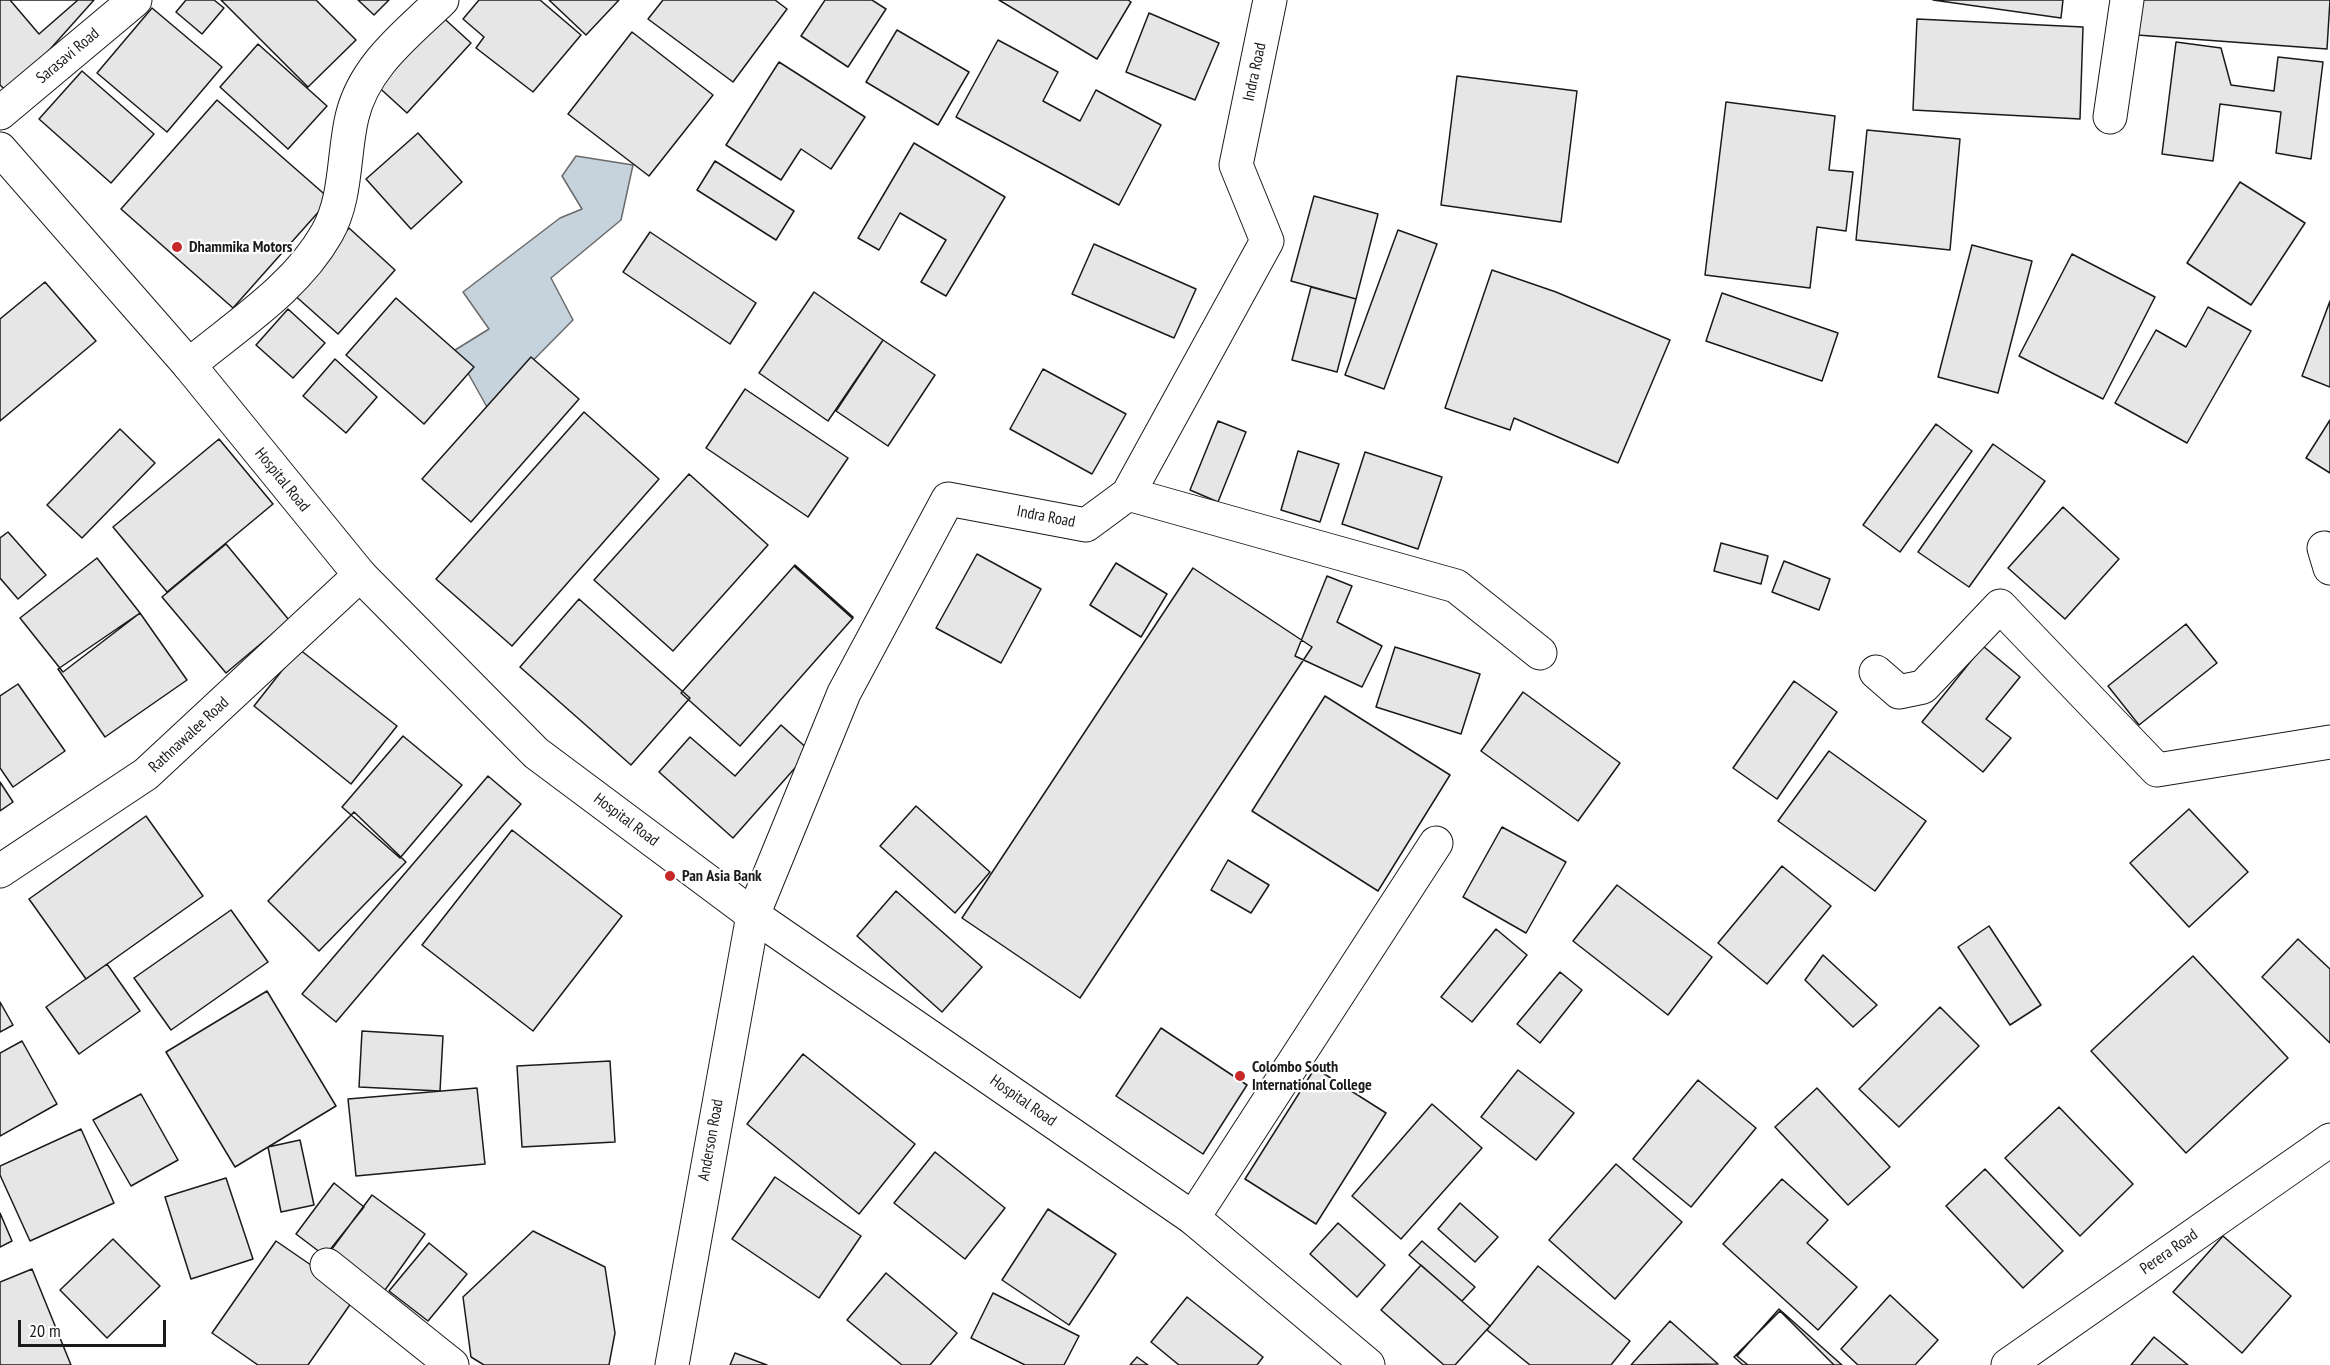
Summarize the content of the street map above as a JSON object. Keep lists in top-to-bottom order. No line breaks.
{"streets":{"street":["Sarasavi Road","Indra Road","Hospital Road","Rathnawalee Road","Anderson Road","Perera Road"]},"crossings":[["Indra Road","Hospital Road"],["Indra Road","Anderson Road"],["Hospital Road","Rathnawalee Road"],["Hospital Road","Anderson Road"]],"places":["Dhammika Motors","Pan Asia Bank","Colombo South International College"],"scale_bar":"20 m"}
